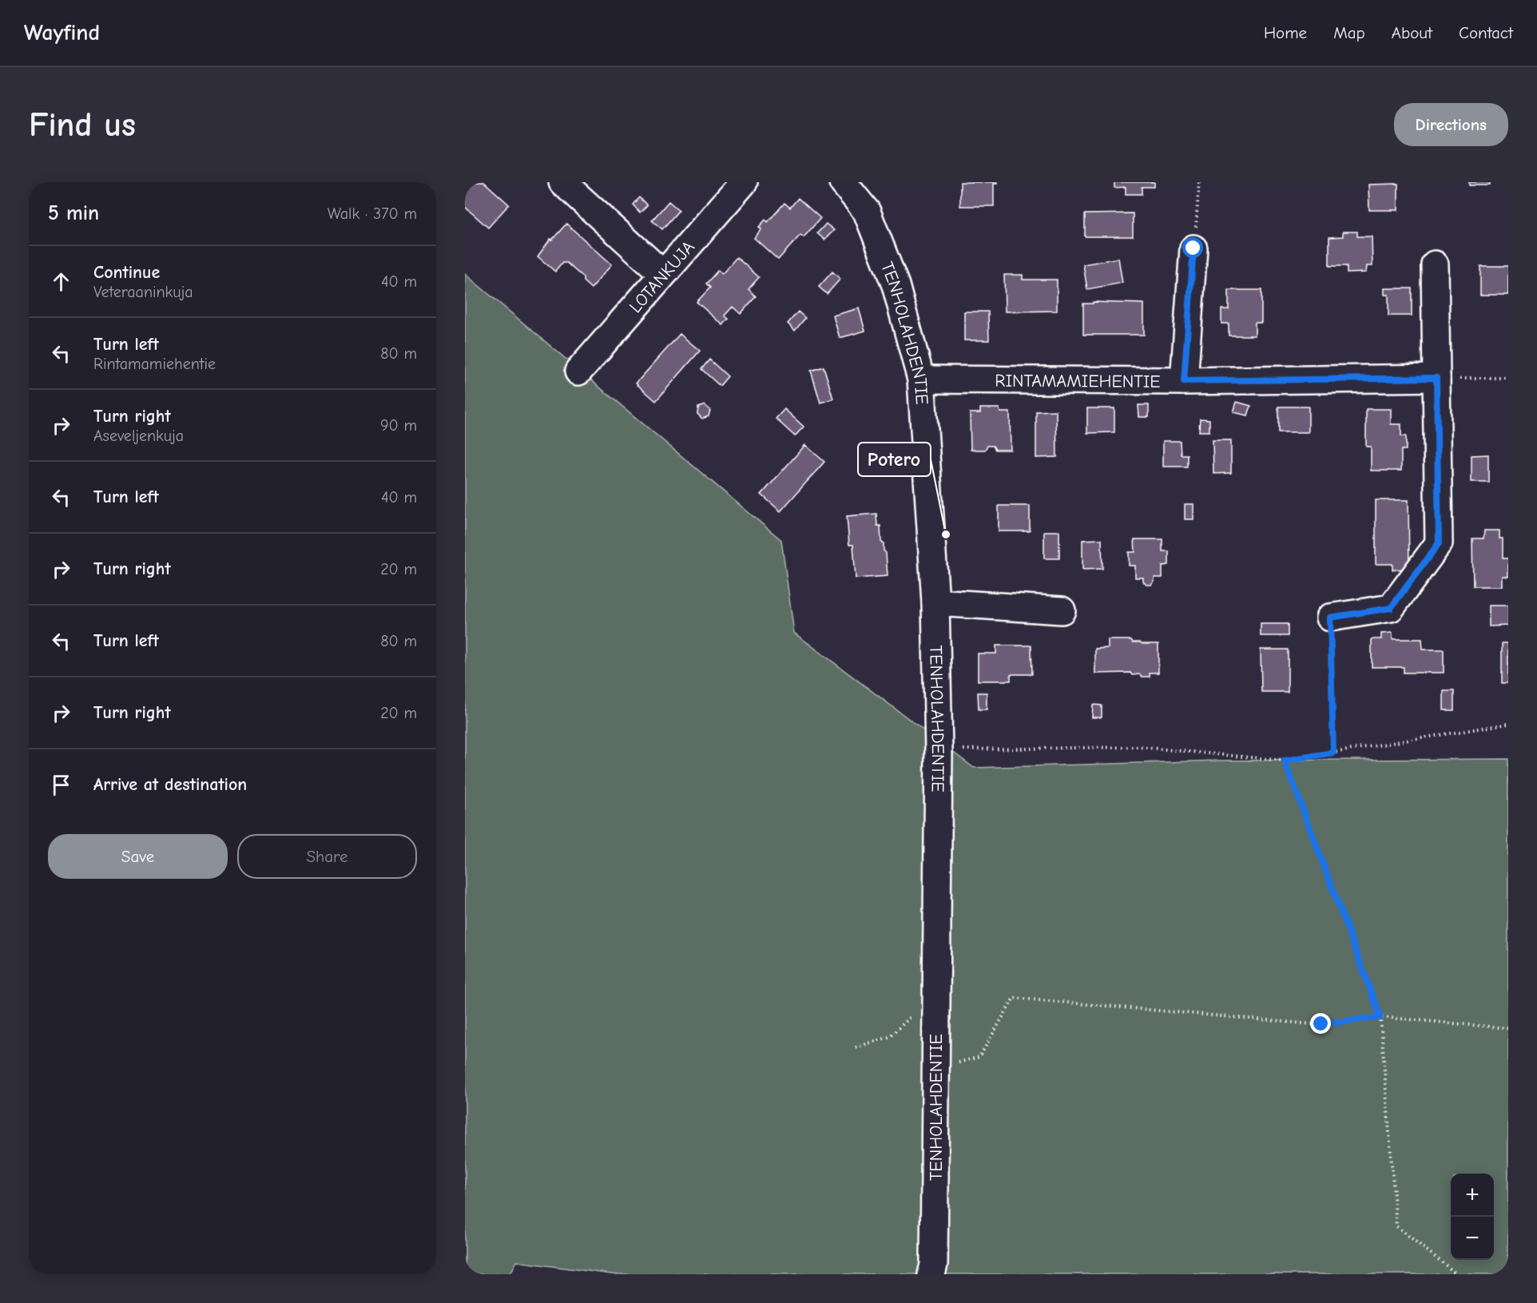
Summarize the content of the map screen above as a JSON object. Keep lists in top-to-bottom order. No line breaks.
{"streets":{"street":["LOTANKUJA","TENHOLAHDENTIE","RINTAMAMIEHENTIE"]},"crossings":[["TENHOLAHDENTIE","RINTAMAMIEHENTIE"]],"places":["Potero"],"page":{"header":"Wayfind","nav":["Home","Map","About","Contact"],"buttons":["Directions",["Save","Share"]],"title":"Find us","heading":["5 min","Walk · 370 m"],"list":[["Continue","Veteraaninkuja","40 m"],["Turn left","Rintamamiehentie","80 m"],["Turn right","Aseveljenkuja","90 m"],["Turn left","40 m"],["Turn right","20 m"],["Turn left","80 m"],["Turn right","20 m"],"Arrive at destination"],"map_buttons":["+","−"]}}
